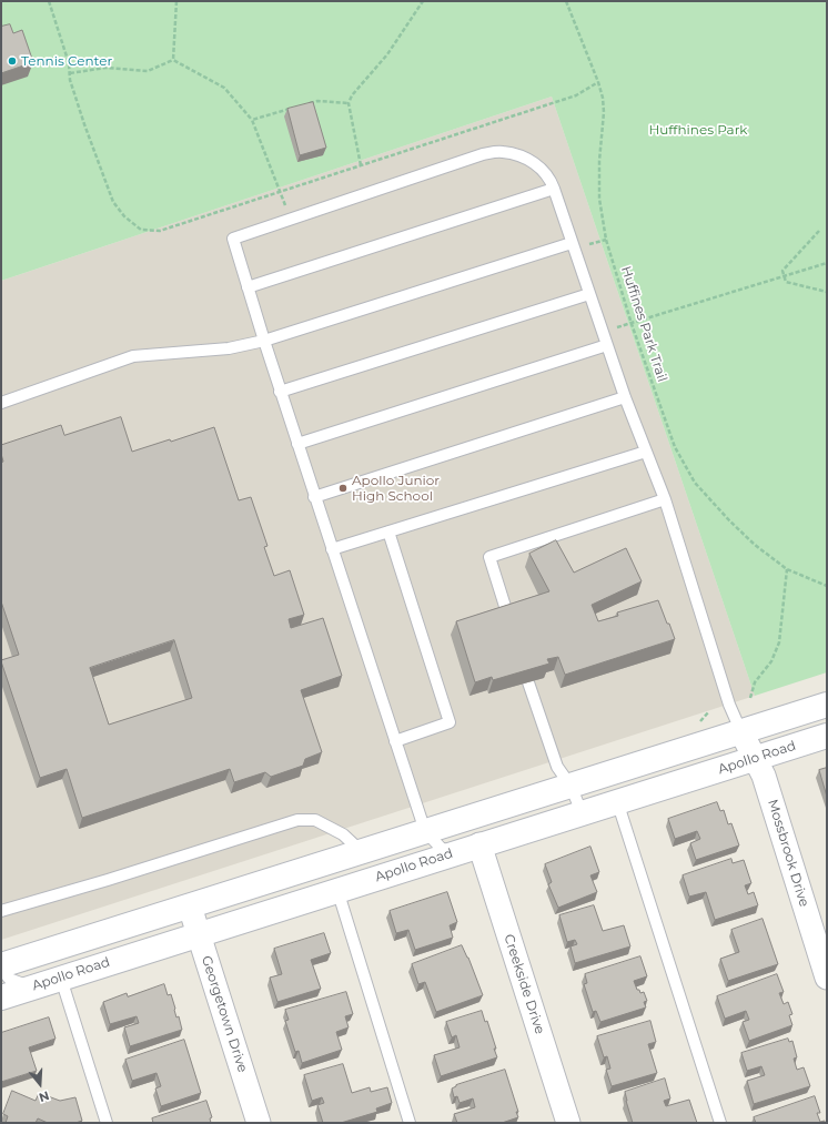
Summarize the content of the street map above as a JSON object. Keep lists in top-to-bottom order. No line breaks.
{"streets":{"street":["Apollo Road","Mossbrook Drive","Creekside Drive","Georgetown Drive"],"path":["Huffines Park Trail"]},"crossings":[["Apollo Road","Mossbrook Drive"],["Apollo Road","Creekside Drive"],["Apollo Road","Georgetown Drive"]],"parks":["Huffhines Park"],"places":["Tennis Center","Apollo Junior High School"],"north":"bottom"}
